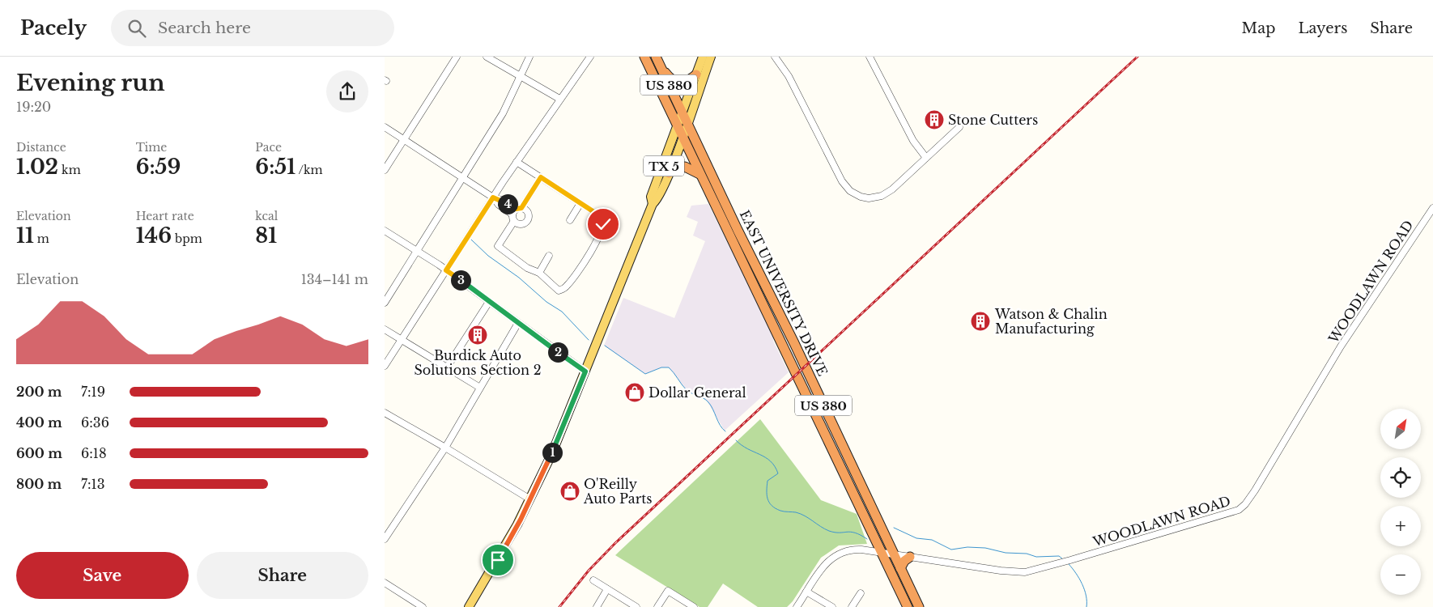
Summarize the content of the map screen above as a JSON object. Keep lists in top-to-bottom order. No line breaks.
{"streets":{"highway":["US 380","EAST UNIVERSITY DRIVE"],"main road":["TX 5"],"street":["WOODLAWN ROAD"]},"crossings":[["US 380","TX 5"],["US 380","EAST UNIVERSITY DRIVE"],["TX 5","EAST UNIVERSITY DRIVE"],["WOODLAWN ROAD","EAST UNIVERSITY DRIVE"]],"places":{"building":["Stone Cutters","Watson & Chalin Manufacturing","Burdick Auto Solutions Section 2"],"shop":["Dollar General","O'Reilly Auto Parts"]},"north":"top right","page":{"header":"Pacely","search":"Search here","nav":["Map","Layers","Share"],"heading":["Evening run","19:20"],"stats":[["Distance","1.02 km"],["Time","6:59"],["Pace","6:51 /km"],["Elevation","11 m"],["Heart rate","146 bpm"],["kcal","81"]],"pins":["4","3","2","1"],"chart":["Elevation","134–141 m"],"list":[{"name":"200 m","note":"7:19"},{"name":"400 m","note":"6:36"},{"name":"600 m","note":"6:18"},{"name":"800 m","note":"7:13"}],"map_buttons":["+","−"],"buttons":["Save","Share"]}}
